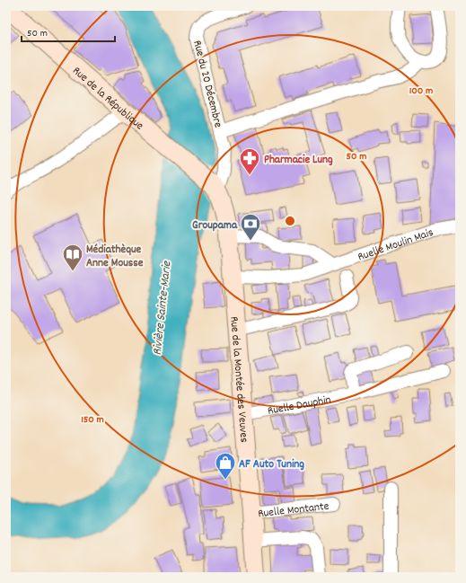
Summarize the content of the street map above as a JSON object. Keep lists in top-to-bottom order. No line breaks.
{"streets":{"main road":["Rue de la République","Rue de la Montée des Veuves"],"street":["Rue du 20 Décembre","Ruelle Moulin Mais","Ruelle Dauphin","Ruelle Montante"]},"crossings":[["Rue du 20 Décembre","Rue de la République"],["Rue du 20 Décembre","Rue de la Montée des Veuves"],["Rue de la République","Rue de la Montée des Veuves"],["Ruelle Moulin Mais","Rue de la Montée des Veuves"],["Rue de la Montée des Veuves","Ruelle Dauphin"],["Rue de la Montée des Veuves","Ruelle Montante"]],"water":["Rivière Sainte-Marie"],"places":{"pharmacy":["Pharmacie Lung"],"bank":["Groupama"],"library":["Médiathèque Anne Mousse"],"shop":["AF Auto Tuning"]},"scale_bar":"50 m","rings":["100 m","50 m","150 m"]}
